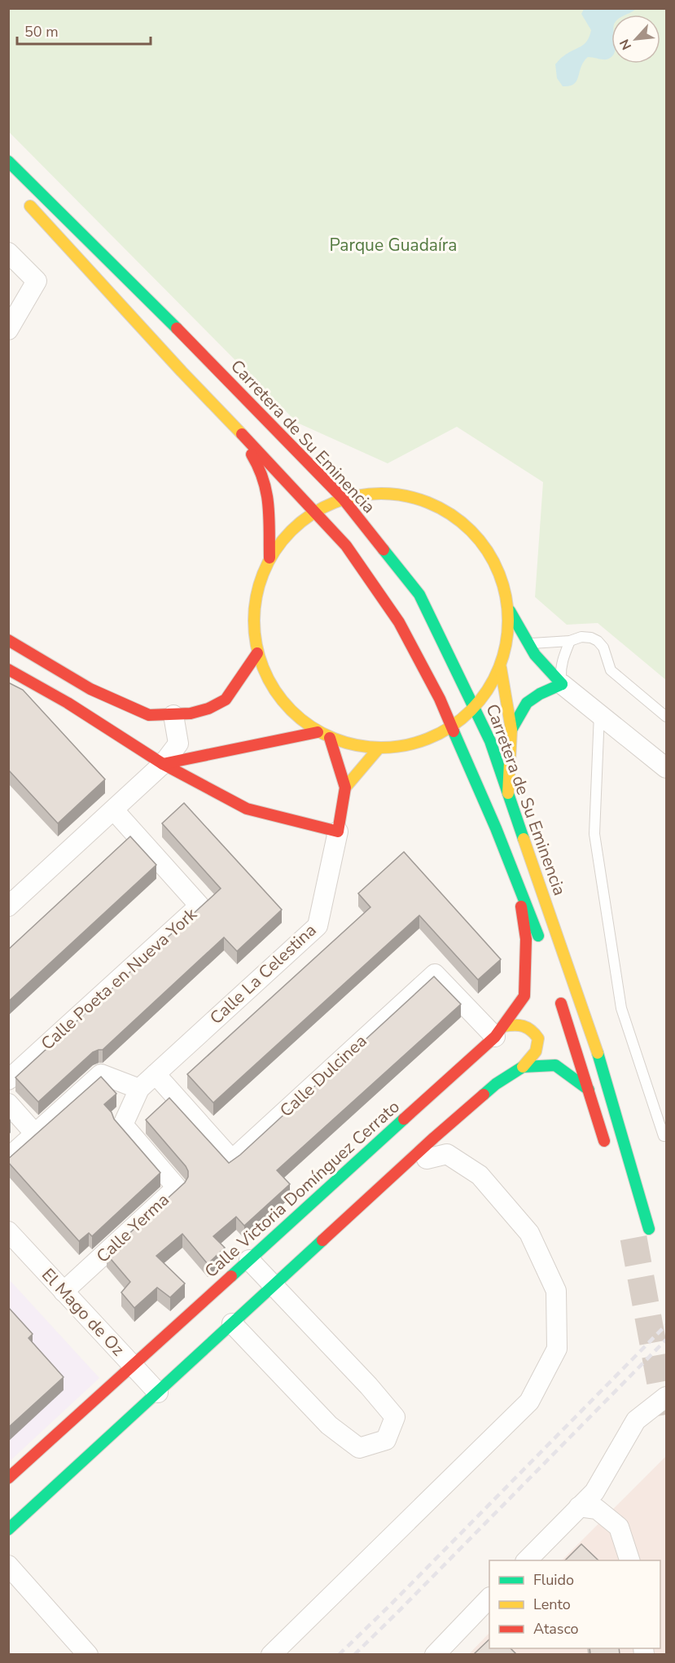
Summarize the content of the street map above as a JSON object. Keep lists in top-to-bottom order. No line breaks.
{"streets":{"main road":["Carretera de Su Eminencia","Calle Victoria Domínguez Cerrato"],"street":["Calle La Celestina","Calle Poeta en Nueva York","Calle Dulcinea","Calle Yerma","El Mago de Oz"]},"crossings":[["Carretera de Su Eminencia","Calle Victoria Domínguez Cerrato"],["Calle La Celestina","Calle Dulcinea"],["Calle La Celestina","Calle Yerma"],["Calle Dulcinea","Calle Victoria Domínguez Cerrato"],["Calle Victoria Domínguez Cerrato","El Mago de Oz"],["Calle Yerma","El Mago de Oz"]],"parks":["Parque Guadaíra"],"legend":["Fluido","Lento","Atasco"],"scale_bar":"50 m","north":"bottom left"}
